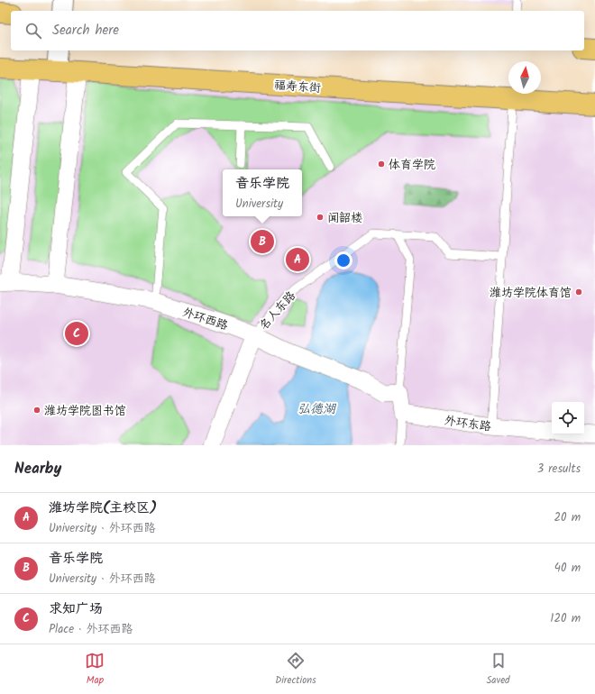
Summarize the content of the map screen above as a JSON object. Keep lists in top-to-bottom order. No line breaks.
{"streets":{"main road":["福寿东街"],"street":["名人东路","外环西路","外环东路"]},"crossings":[["名人东路","外环西路"]],"water":["弘德湖"],"places":["体育学院","闻韶楼","潍坊学院体育馆","潍坊学院图书馆"],"north":"top","page":{"search":"Search here","popup":["音乐学院","University"],"pins":["B","A","C"],"heading":["Nearby","3 results"],"list":[{"mark":"A","name":"潍坊学院(主校区)","note":"University · 外环西路","value":"20 m"},{"mark":"B","name":"音乐学院","note":"University · 外环西路","value":"40 m"},{"mark":"C","name":"求知广场","note":"Place · 外环西路","value":"120 m"}],"nav":["Map","Directions","Saved"]}}
